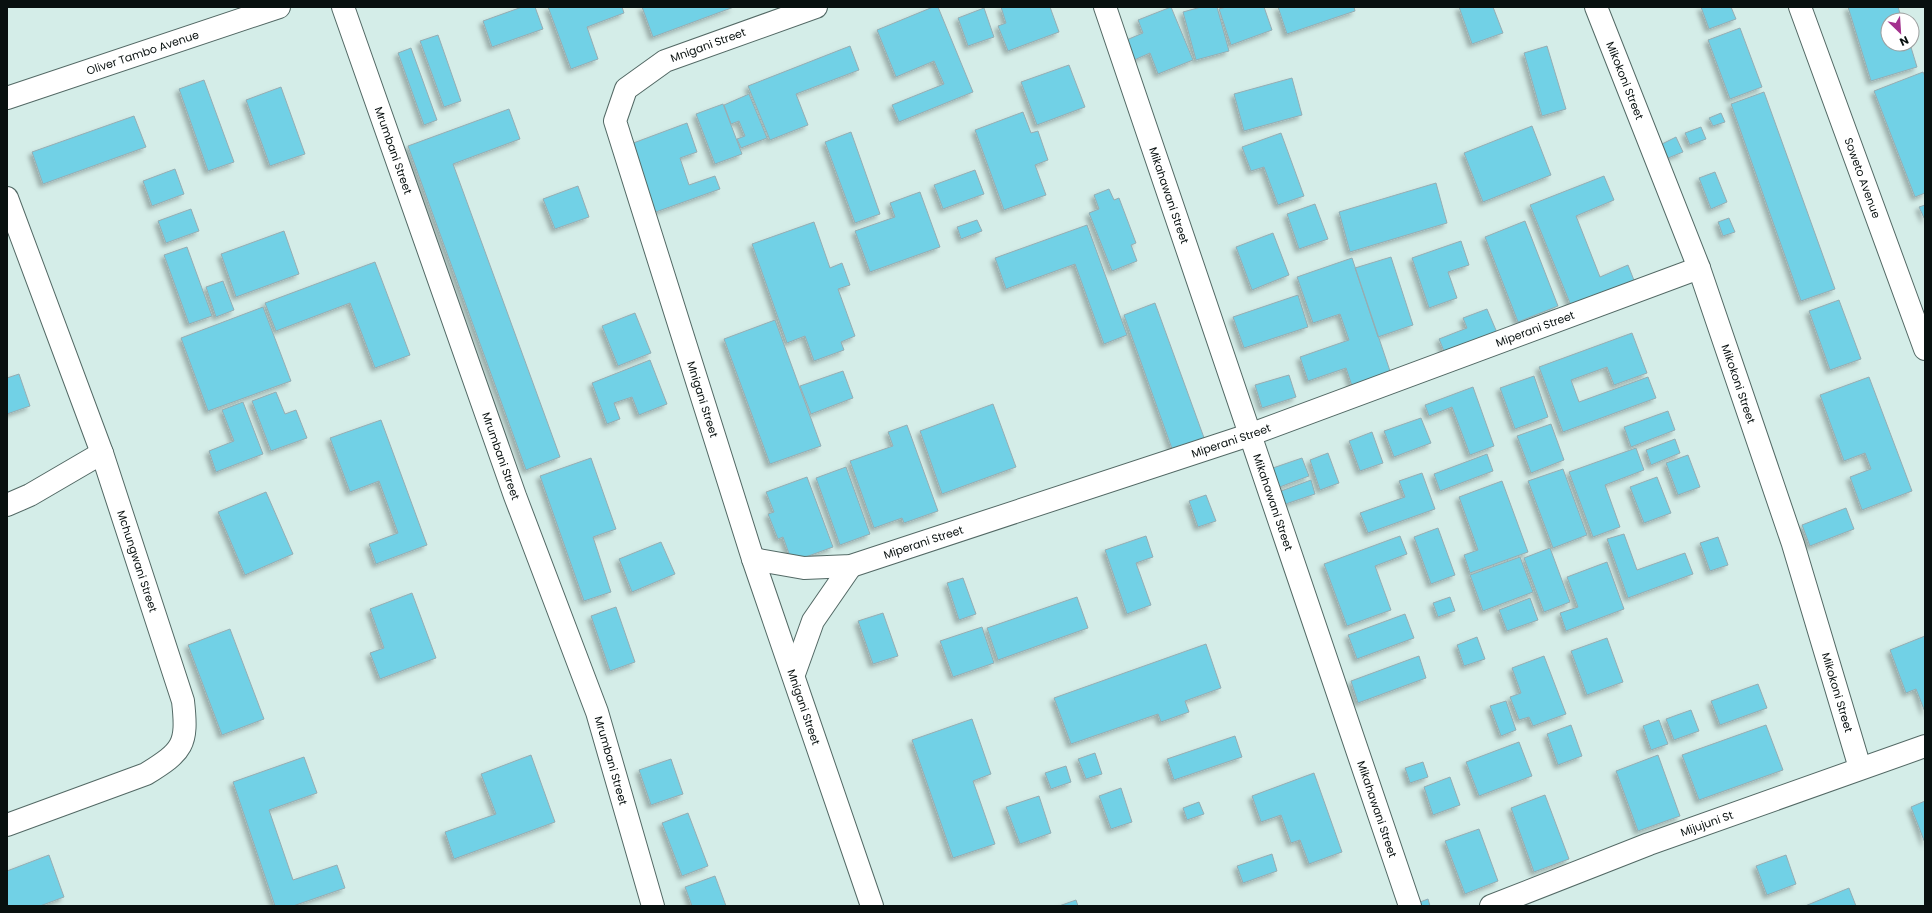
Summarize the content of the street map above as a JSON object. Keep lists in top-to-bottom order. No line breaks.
{"streets":{"street":["Mnigani Street","Oliver Tambo Avenue","Mikokoni Street","Mrumbani Street","Soweto Avenue","Mikahawani Street","Miperani Street","Mchungwani Street","Mijujuni St"]},"crossings":[["Mnigani Street","Miperani Street"],["Mikokoni Street","Miperani Street"],["Mikokoni Street","Mijujuni St"],["Mikahawani Street","Miperani Street"]],"north":"bottom right"}
